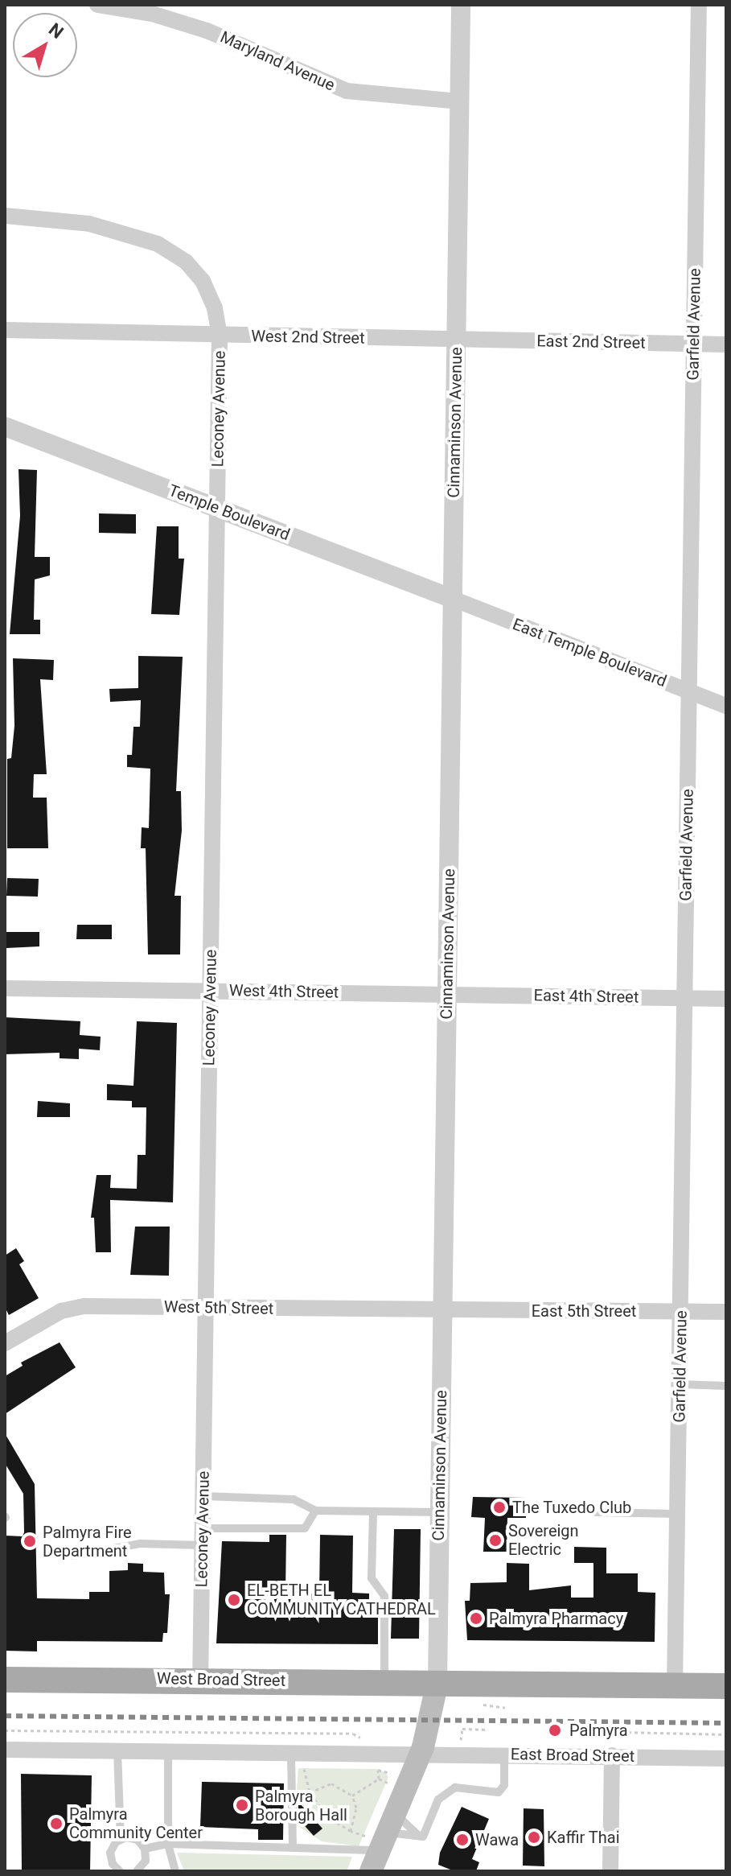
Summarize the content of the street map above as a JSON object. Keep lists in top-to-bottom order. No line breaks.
{"streets":{"main road":["Cinnaminson Avenue","West Broad Street"],"street":["Maryland Avenue","Garfield Avenue","West 2nd Street","East 2nd Street","Leconey Avenue","Temple Boulevard","East Temple Boulevard","West 4th Street","East 4th Street","West 5th Street","East 5th Street","East Broad Street"]},"crossings":[["Maryland Avenue","Cinnaminson Avenue"],["Garfield Avenue","East 2nd Street"],["Garfield Avenue","East Temple Boulevard"],["Garfield Avenue","East 4th Street"],["Garfield Avenue","East 5th Street"],["West 2nd Street","East 2nd Street"],["West 2nd Street","Leconey Avenue"],["West 2nd Street","Cinnaminson Avenue"],["East 2nd Street","Cinnaminson Avenue"],["Leconey Avenue","Temple Boulevard"],["Leconey Avenue","West 4th Street"],["Leconey Avenue","West 5th Street"],["Leconey Avenue","West Broad Street"],["Cinnaminson Avenue","Temple Boulevard"],["Cinnaminson Avenue","East Temple Boulevard"],["Cinnaminson Avenue","West 4th Street"],["Cinnaminson Avenue","East 4th Street"],["Cinnaminson Avenue","West 5th Street"],["Cinnaminson Avenue","East 5th Street"],["Cinnaminson Avenue","West Broad Street"],["Cinnaminson Avenue","East Broad Street"],["Temple Boulevard","East Temple Boulevard"],["West 4th Street","East 4th Street"],["West 5th Street","East 5th Street"]],"places":["The Tuxedo Club","Sovereign Electric","Palmyra Fire Department","EL-BETH EL COMMUNITY CATHEDRAL","Palmyra Pharmacy","Palmyra","Palmyra Borough Hall","Palmyra Community Center","Kaffir Thai","Wawa"],"north":"top right"}
